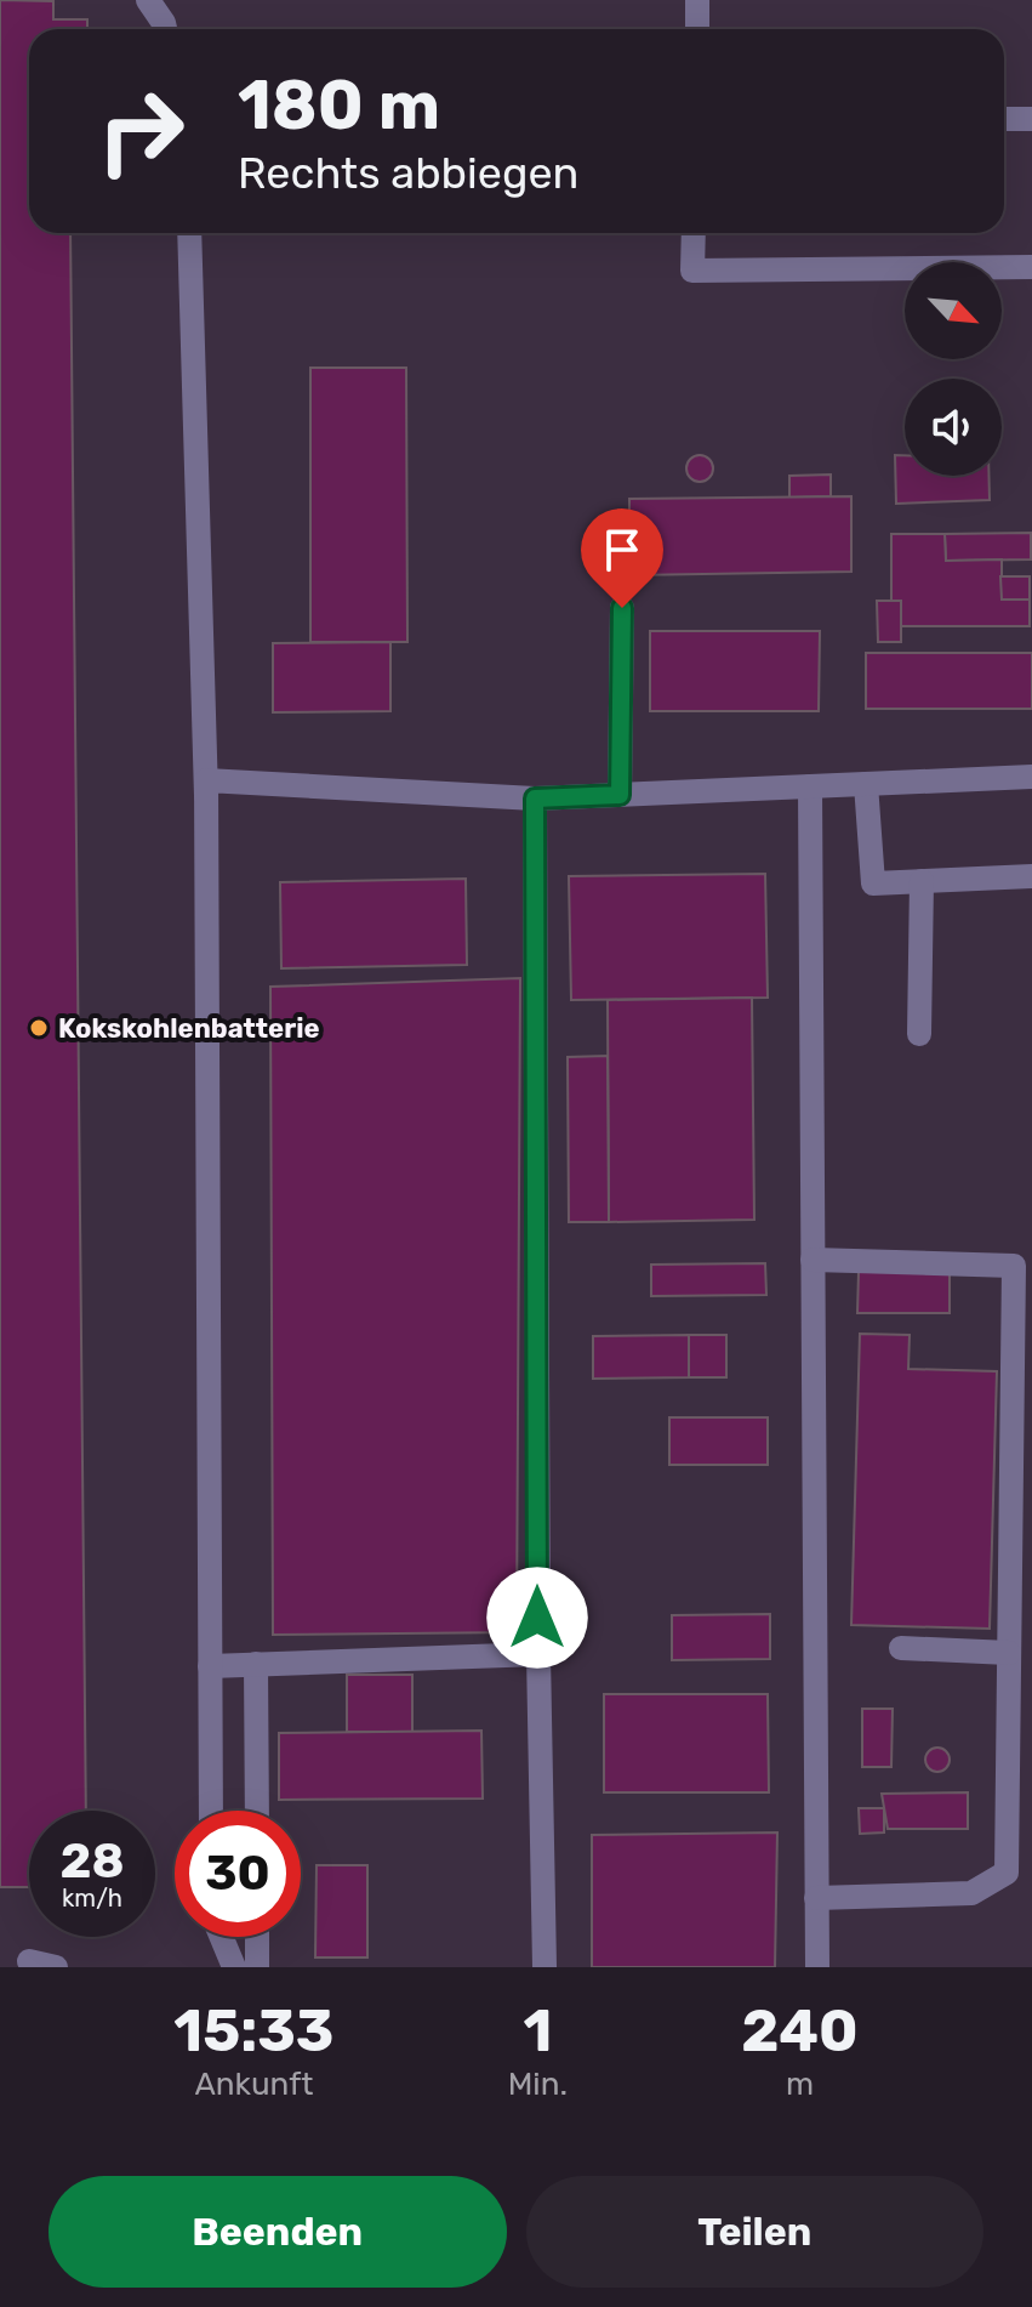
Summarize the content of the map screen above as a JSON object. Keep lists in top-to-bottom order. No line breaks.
{"places":["Kokskohlenbatterie"],"north":"bottom right","page":{"turn":["180 m","Rechts abbiegen"],"speed":"28 km/h","limit":"30","eta":["15:33","Ankunft","1","Min.","240","m"],"buttons":["Beenden","Teilen"]}}
